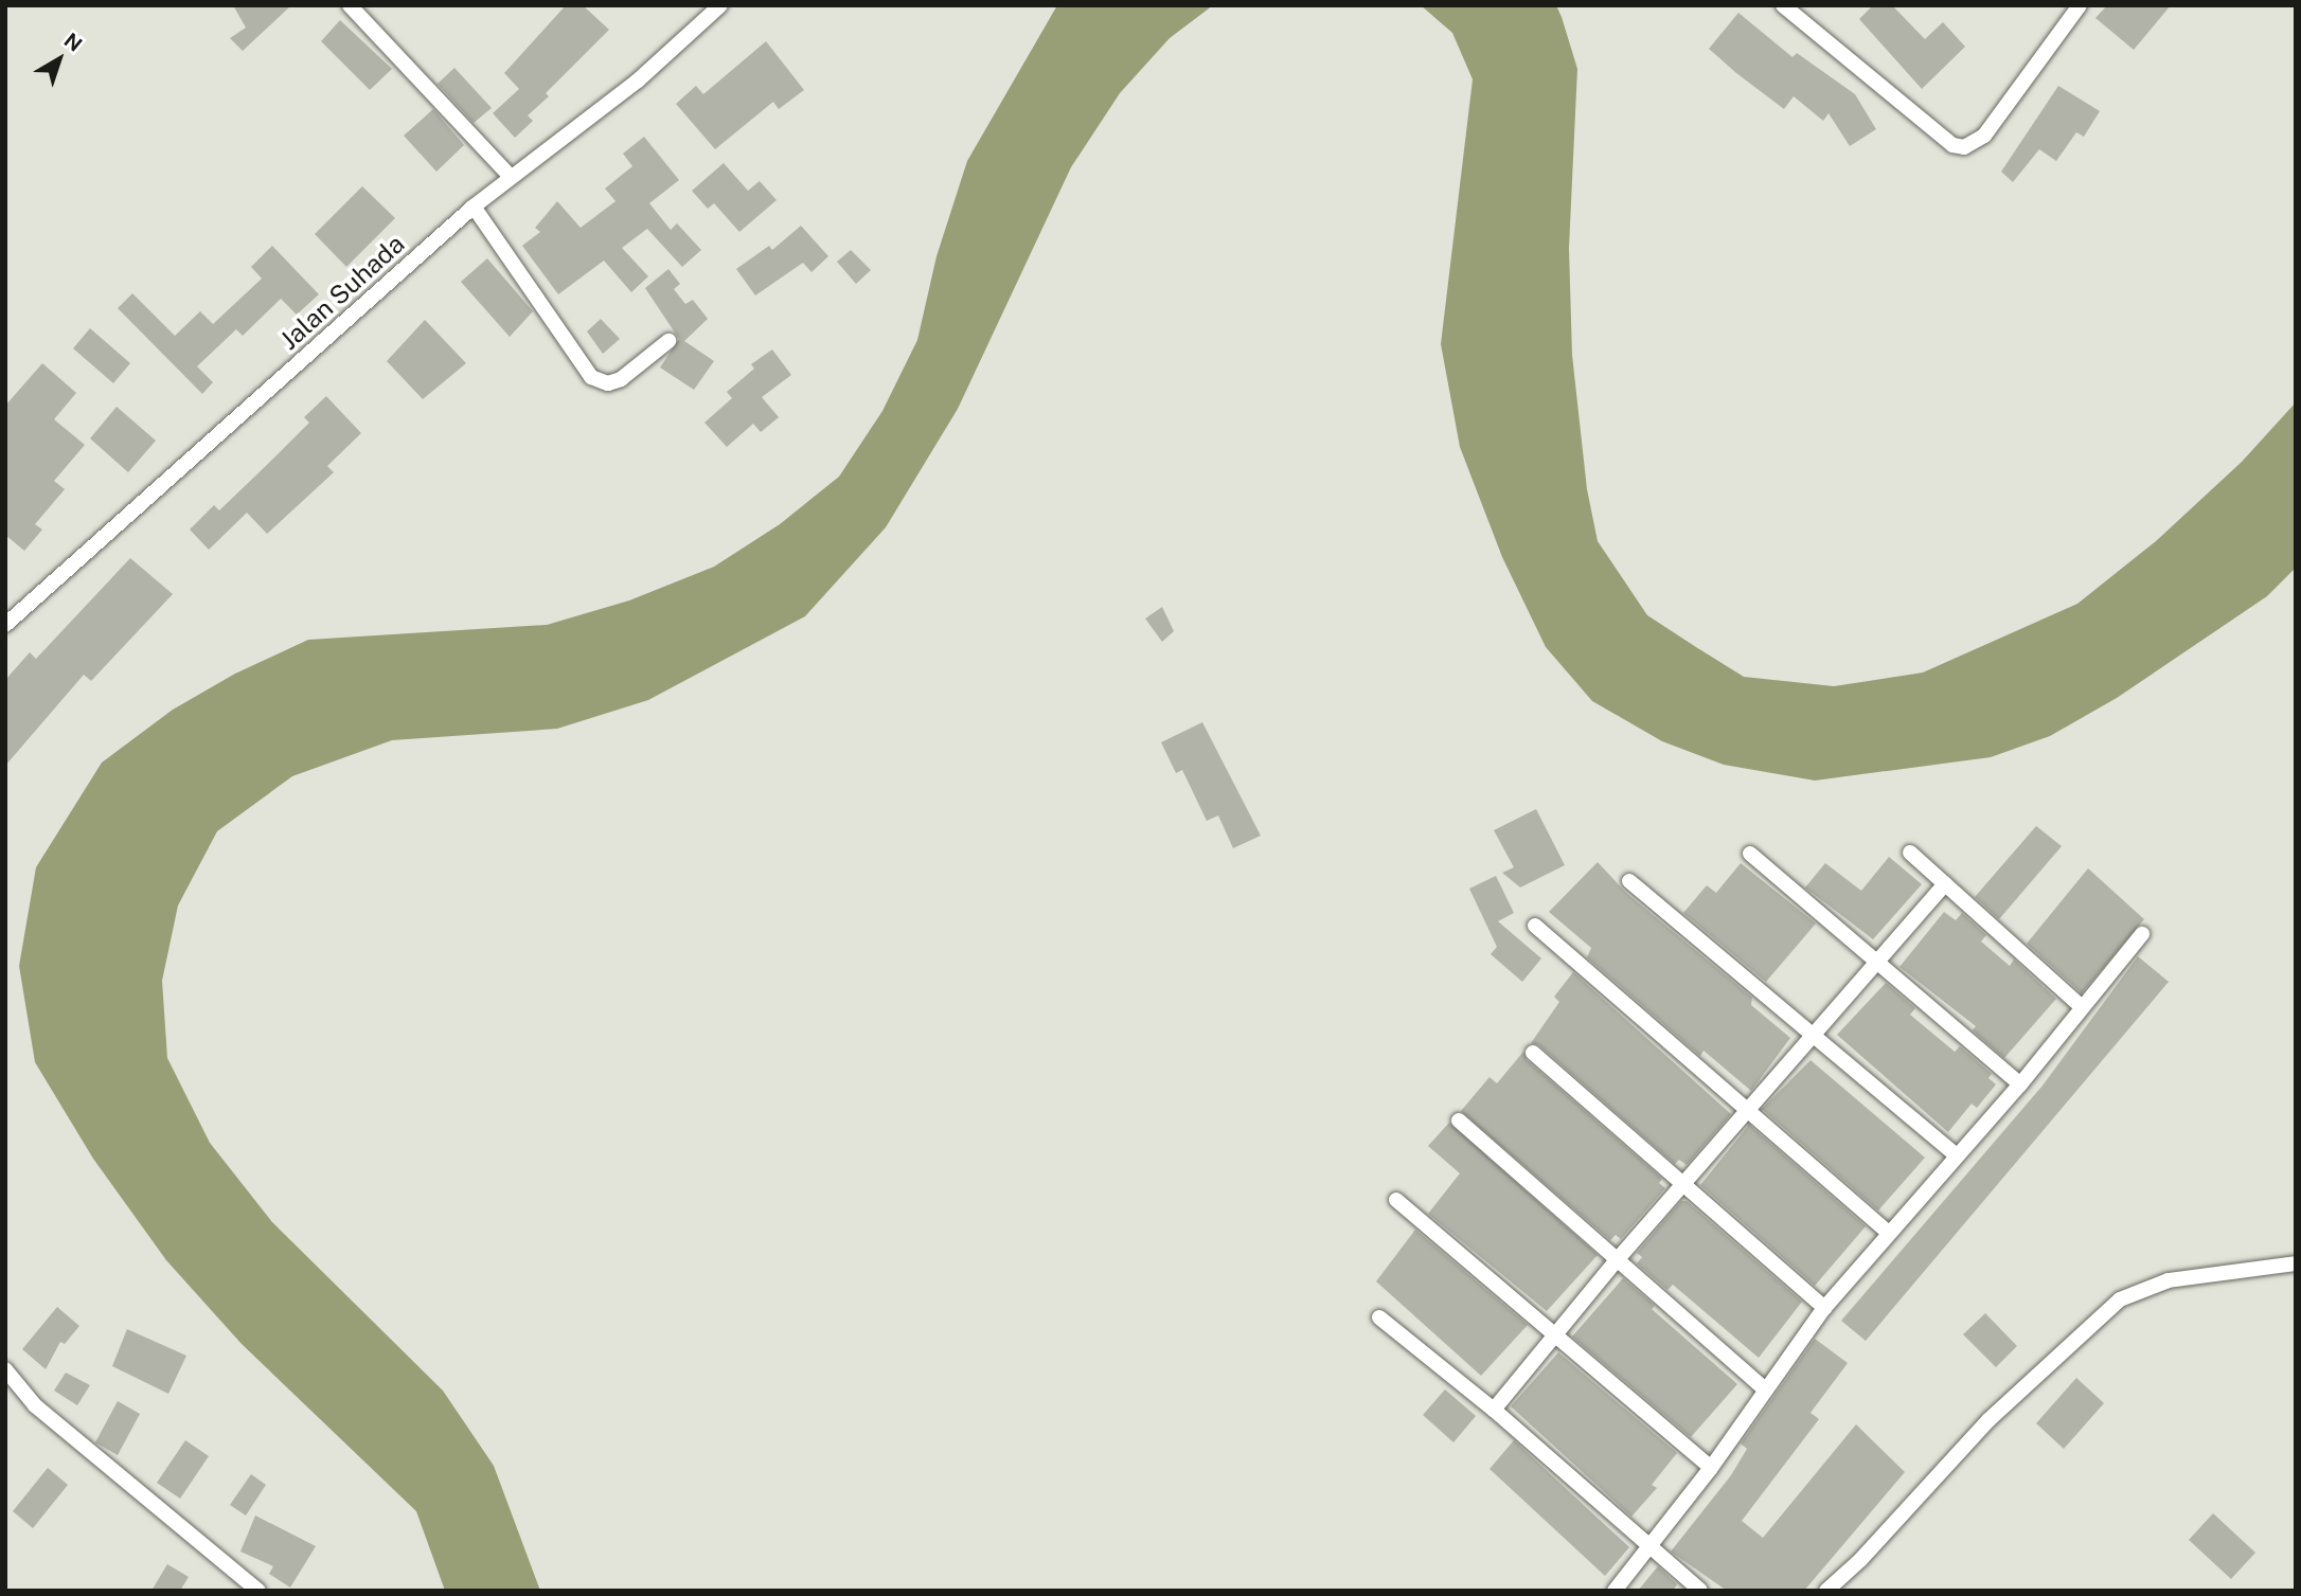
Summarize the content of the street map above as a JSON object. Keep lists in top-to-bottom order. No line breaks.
{"streets":{"street":["Jalan Suhada"]},"north":"top right"}
